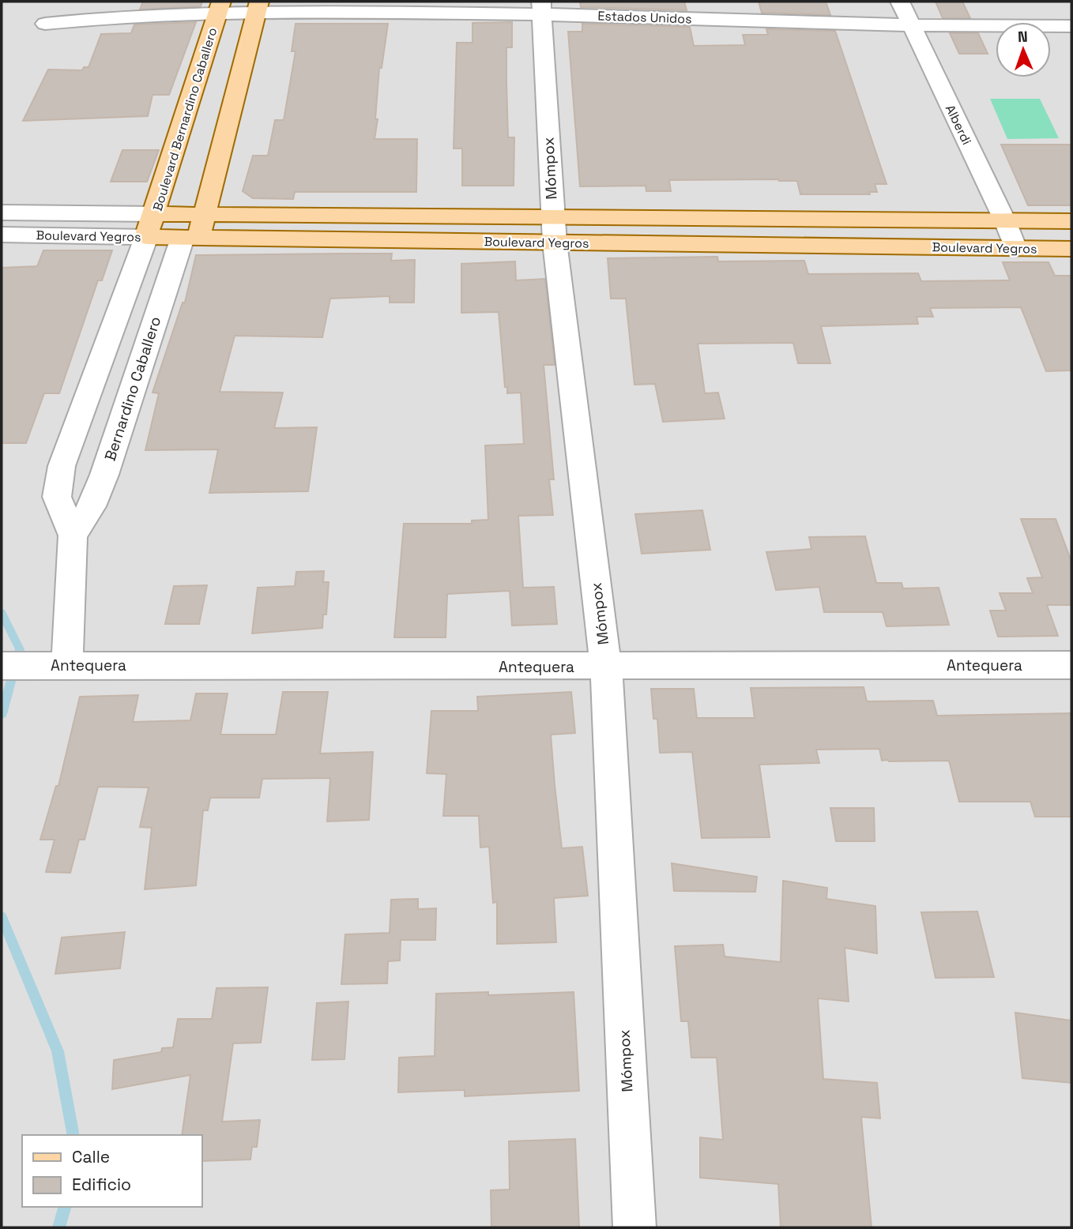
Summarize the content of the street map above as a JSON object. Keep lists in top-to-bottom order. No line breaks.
{"streets":{"main road":["Boulevard Bernardino Caballero","Boulevard Yegros"],"street":["Estados Unidos","Alberdi","Mómpox","Bernardino Caballero","Antequera"]},"crossings":[["Estados Unidos","Boulevard Bernardino Caballero"],["Estados Unidos","Alberdi"],["Estados Unidos","Mómpox"],["Boulevard Bernardino Caballero","Boulevard Yegros"],["Alberdi","Boulevard Yegros"],["Mómpox","Boulevard Yegros"],["Mómpox","Antequera"],["Boulevard Yegros","Bernardino Caballero"]],"legend":["Calle","Edificio"],"north":"top"}
